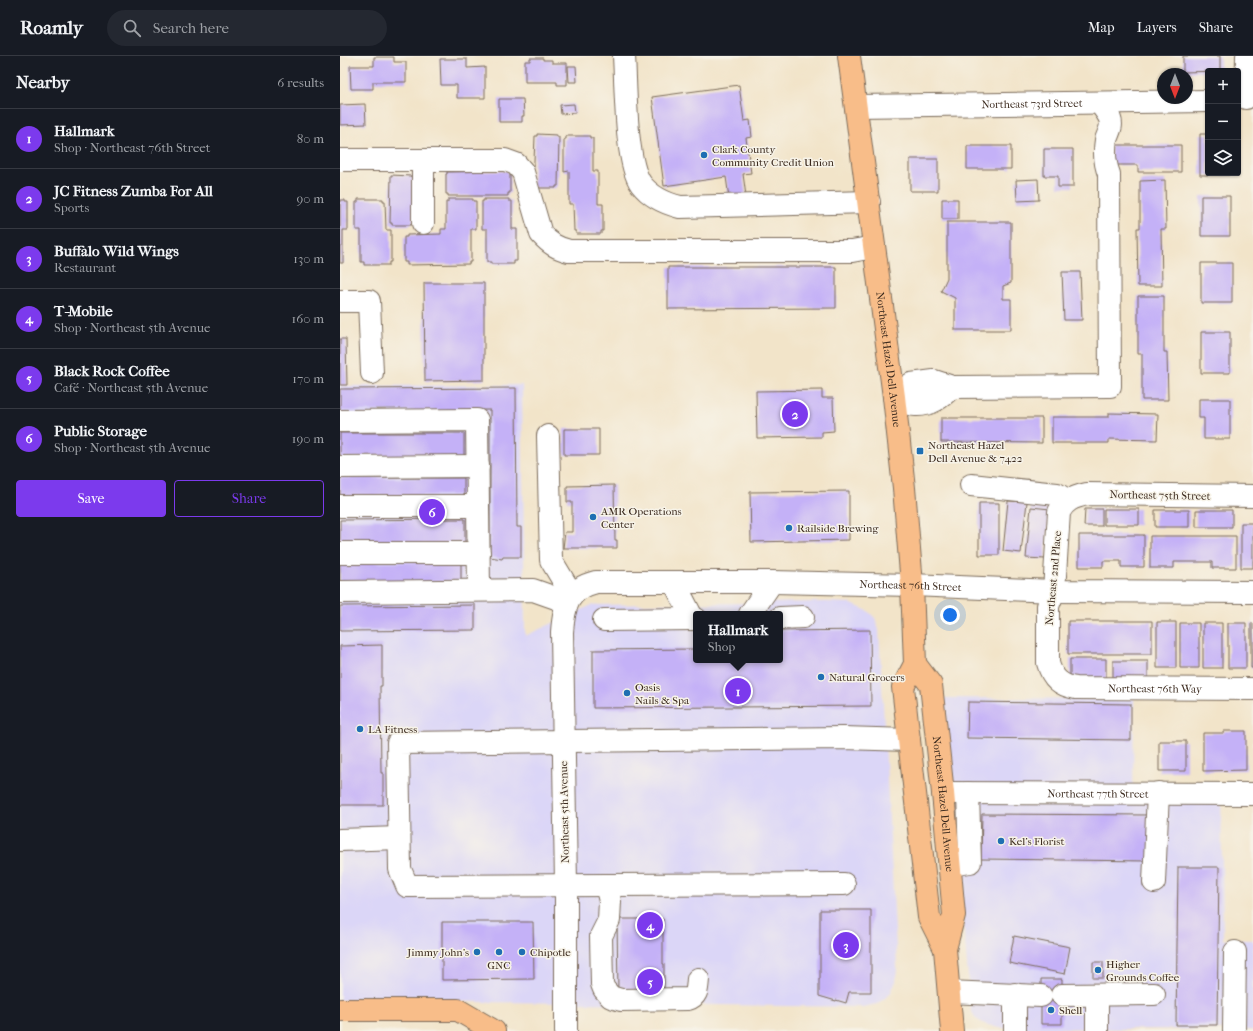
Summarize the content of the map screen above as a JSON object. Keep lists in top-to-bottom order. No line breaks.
{"streets":{"main road":["Northeast Hazel Dell Avenue"],"street":["Northeast 73rd Street","Northeast 75th Street","Northeast 2nd Place","Northeast 76th Street","Northeast 76th Way","Northeast 77th Street","Northeast 5th Avenue"]},"crossings":[["Northeast 73rd Street","Northeast Hazel Dell Avenue"],["Northeast Hazel Dell Avenue","Northeast 76th Street"],["Northeast Hazel Dell Avenue","Northeast 77th Street"],["Northeast 75th Street","Northeast 2nd Place"],["Northeast 2nd Place","Northeast 76th Street"],["Northeast 2nd Place","Northeast 76th Way"],["Northeast 76th Street","Northeast 5th Avenue"]],"places":{"other":["Clark County Community Credit Union","AMR Operations Center","Railside Brewing","Natural Grocers","Oasis Nails & Spa","LA Fitness","Kel's Florist","Jimmy John's","GNC","Chipotle","Higher Grounds Coffee","Shell"],"transit":["Northeast Hazel Dell Avenue & 7422"]},"north":"bottom","page":{"header":"Roamly","search":"Search here","nav":["Map","Layers","Share"],"heading":["Nearby","6 results"],"map_buttons":["+","−"],"list":[{"mark":"1","name":"Hallmark","note":"Shop · Northeast 76th Street","value":"80 m"},{"mark":"2","name":"JC Fitness Zumba For All","note":"Sports","value":"90 m"},{"mark":"3","name":"Buffalo Wild Wings","note":"Restaurant","value":"130 m"},{"mark":"4","name":"T-Mobile","note":"Shop · Northeast 5th Avenue","value":"160 m"},{"mark":"5","name":"Black Rock Coffee","note":"Café · Northeast 5th Avenue","value":"170 m"},{"mark":"6","name":"Public Storage","note":"Shop · Northeast 5th Avenue","value":"190 m"}],"pins":["2","6","1","4","3","5"],"buttons":["Save","Share"],"popup":["Hallmark","Shop"]}}
